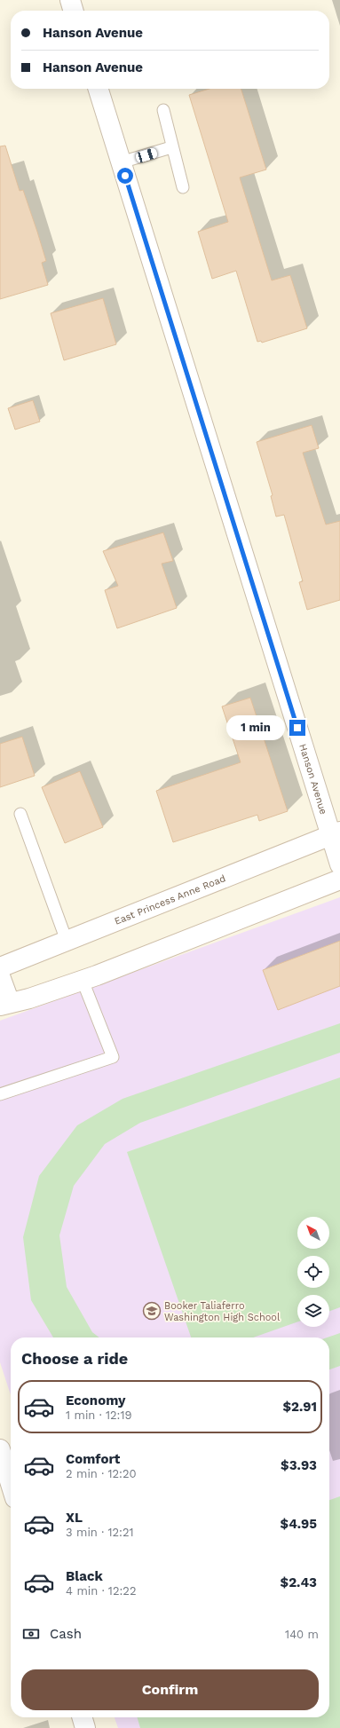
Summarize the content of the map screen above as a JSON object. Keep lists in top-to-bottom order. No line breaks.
{"streets":{"street":["Hanson Avenue","East Princess Anne Road"]},"crossings":[["Hanson Avenue","East Princess Anne Road"]],"places":{"school or university":["Booker Taliaferro Washington High School"]},"north":"top left","page":{"banner":["Hanson Avenue","Hanson Avenue"],"bubble":"1 min","heading":"Choose a ride","list":[{"name":"Economy","note":"1 min · 12:19","value":"$2.91"},{"name":"Comfort","note":"2 min · 12:20","value":"$3.93"},{"name":"XL","note":"3 min · 12:21","value":"$4.95"},{"name":"Black","note":"4 min · 12:22","value":"$2.43"}],"pay":["Cash","140 m"],"buttons":"Confirm"}}
